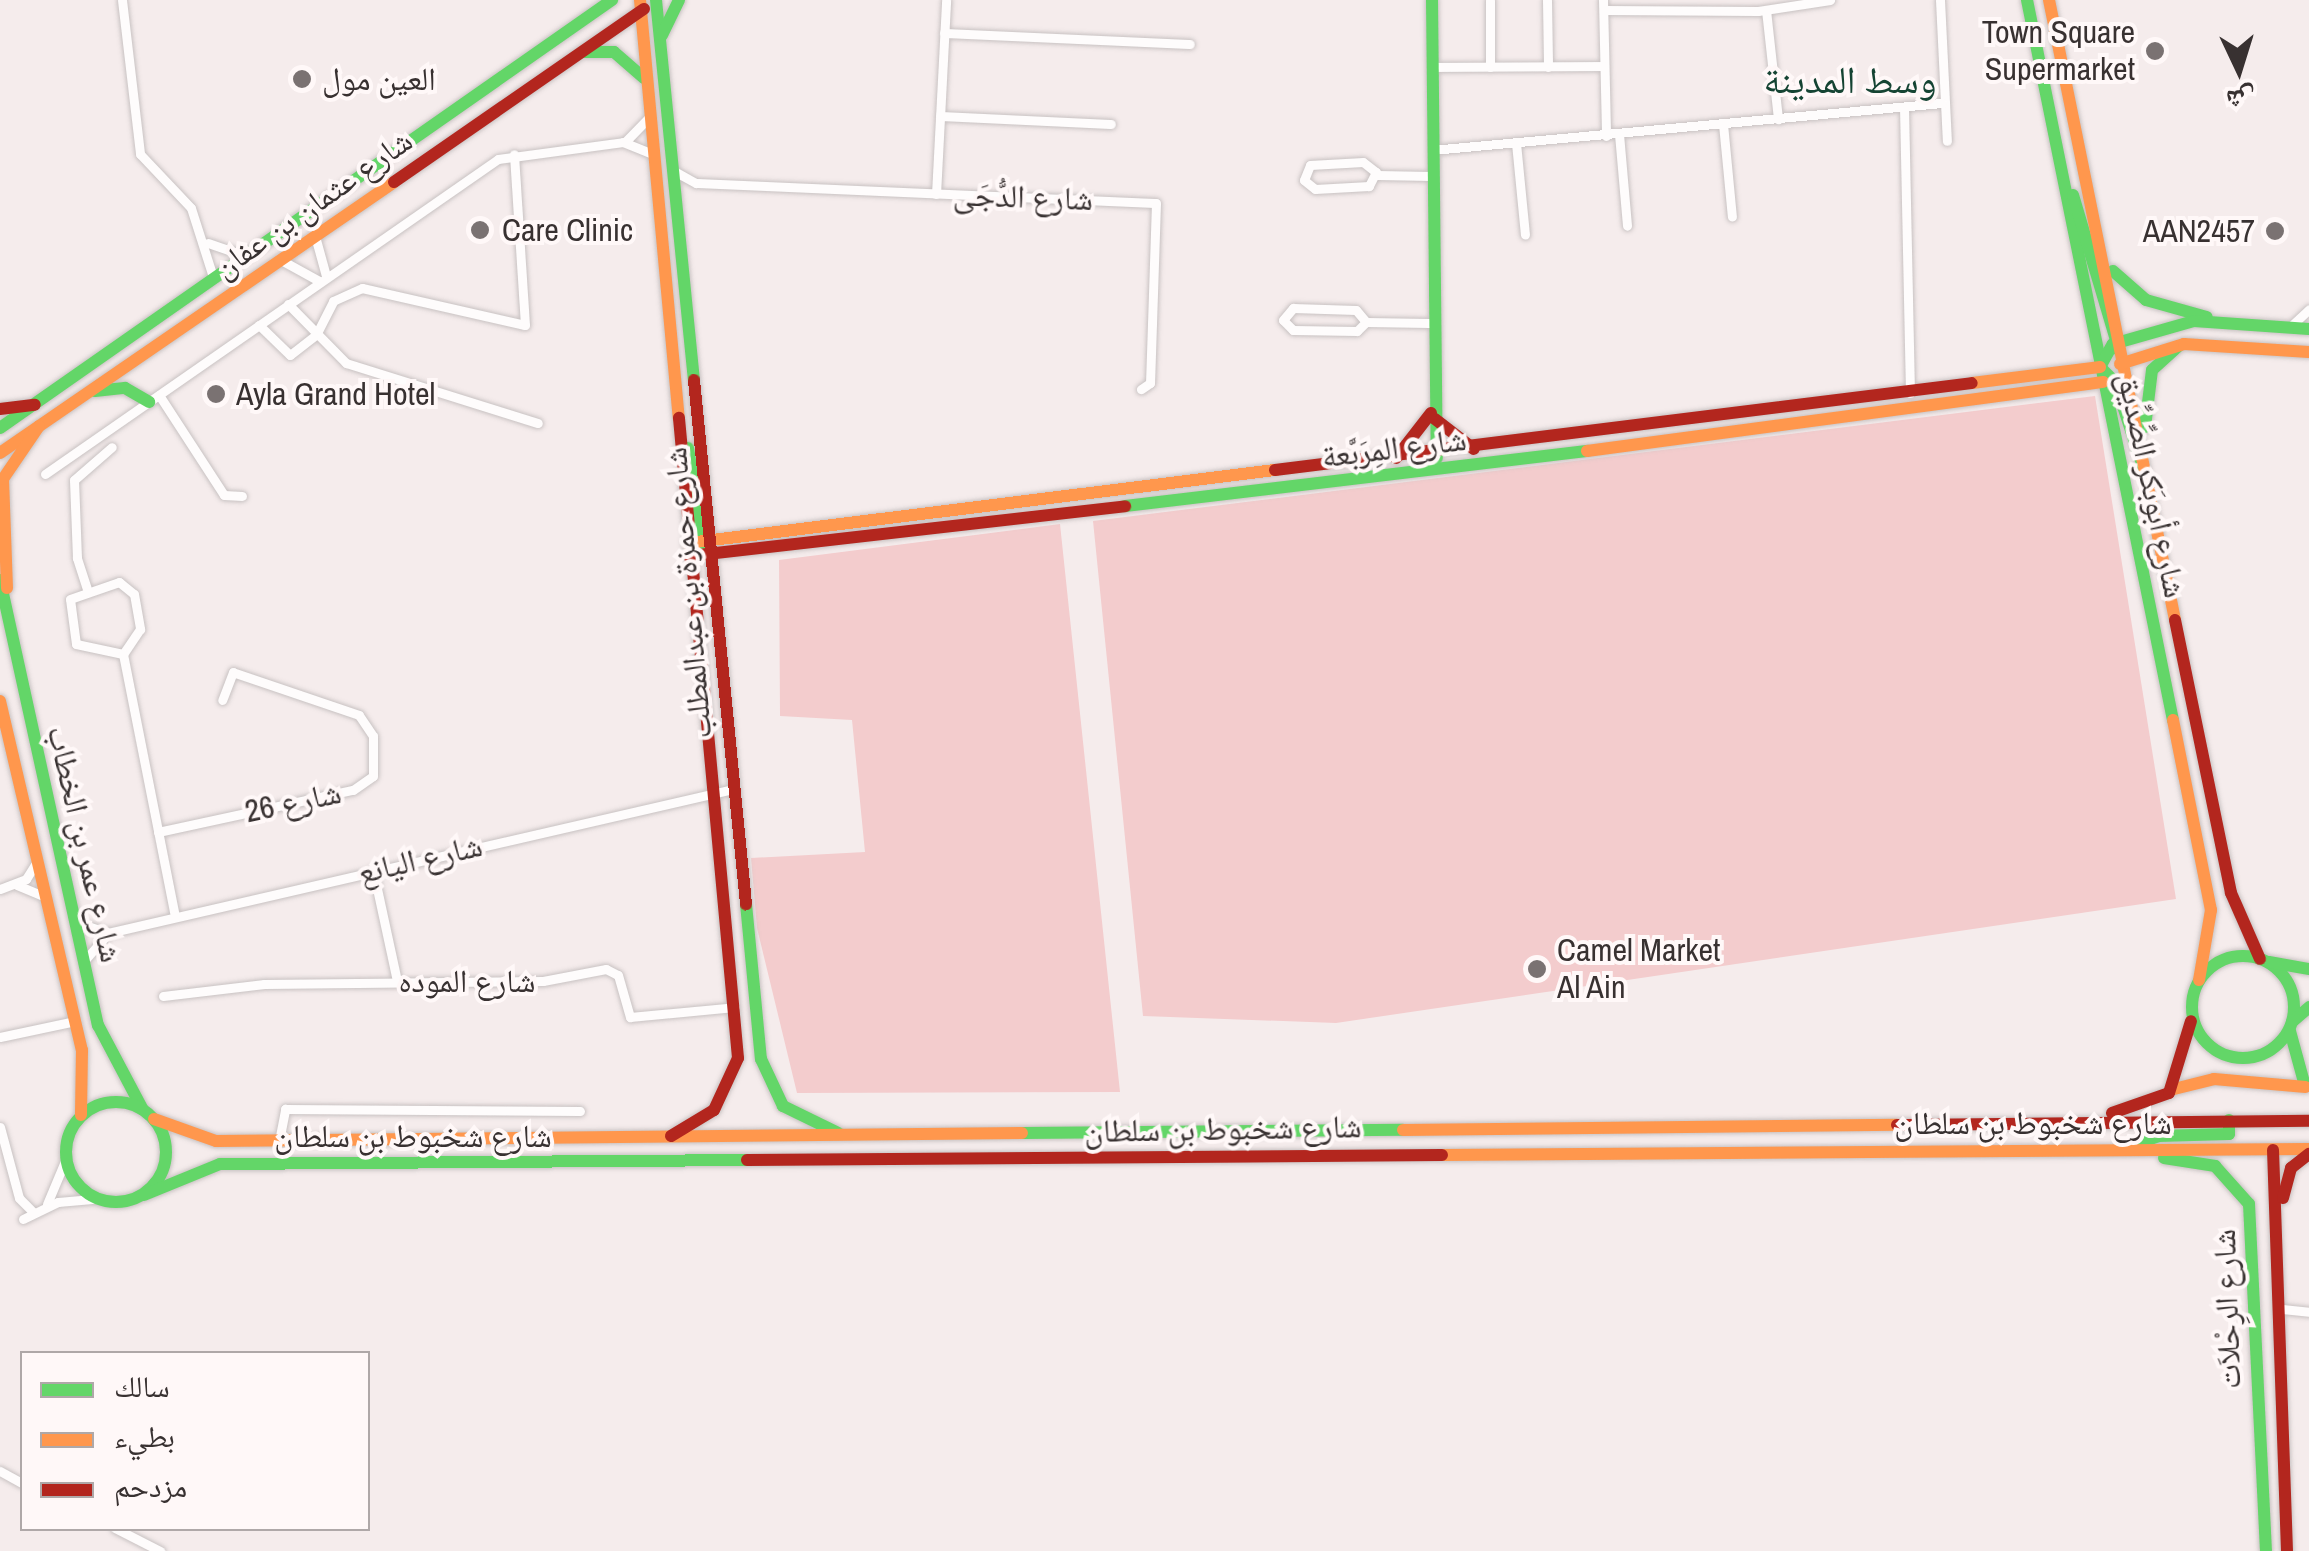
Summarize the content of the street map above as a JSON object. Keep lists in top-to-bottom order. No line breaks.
{"streets":{"main road":["شارع عثمان بن عفان","شارع المِرَبَّعة","شارع أبوبَكر الصِّدِّيق","شارع حمزة بن عبدالمطلب","شارع عمر بن الخطاب","شارع شخبوط بن سلطان","شارع الرِحْلاَت"],"street":["شارع الدُّجَى","شارع 26","شارع اليانع","شارع الموده"]},"crossings":[["شارع الدُّجَى","شارع حمزة بن عبدالمطلب"],["شارع عثمان بن عفان","شارع حمزة بن عبدالمطلب"],["شارع المِرَبَّعة","شارع أبوبَكر الصِّدِّيق"],["شارع المِرَبَّعة","شارع حمزة بن عبدالمطلب"],["شارع حمزة بن عبدالمطلب","شارع اليانع"],["شارع حمزة بن عبدالمطلب","شارع الموده"],["شارع حمزة بن عبدالمطلب","شارع شخبوط بن سلطان"],["شارع عمر بن الخطاب","شارع شخبوط بن سلطان"],["شارع شخبوط بن سلطان","شارع الرِحْلاَت"]],"districts":["وسط المدينة"],"places":["Town Square Supermarket","العين مول","Care Clinic","AAN2457","Ayla Grand Hotel","Camel Market Al Ain"],"legend":["سالك","بطيء","مزدحم"],"north":"bottom"}
